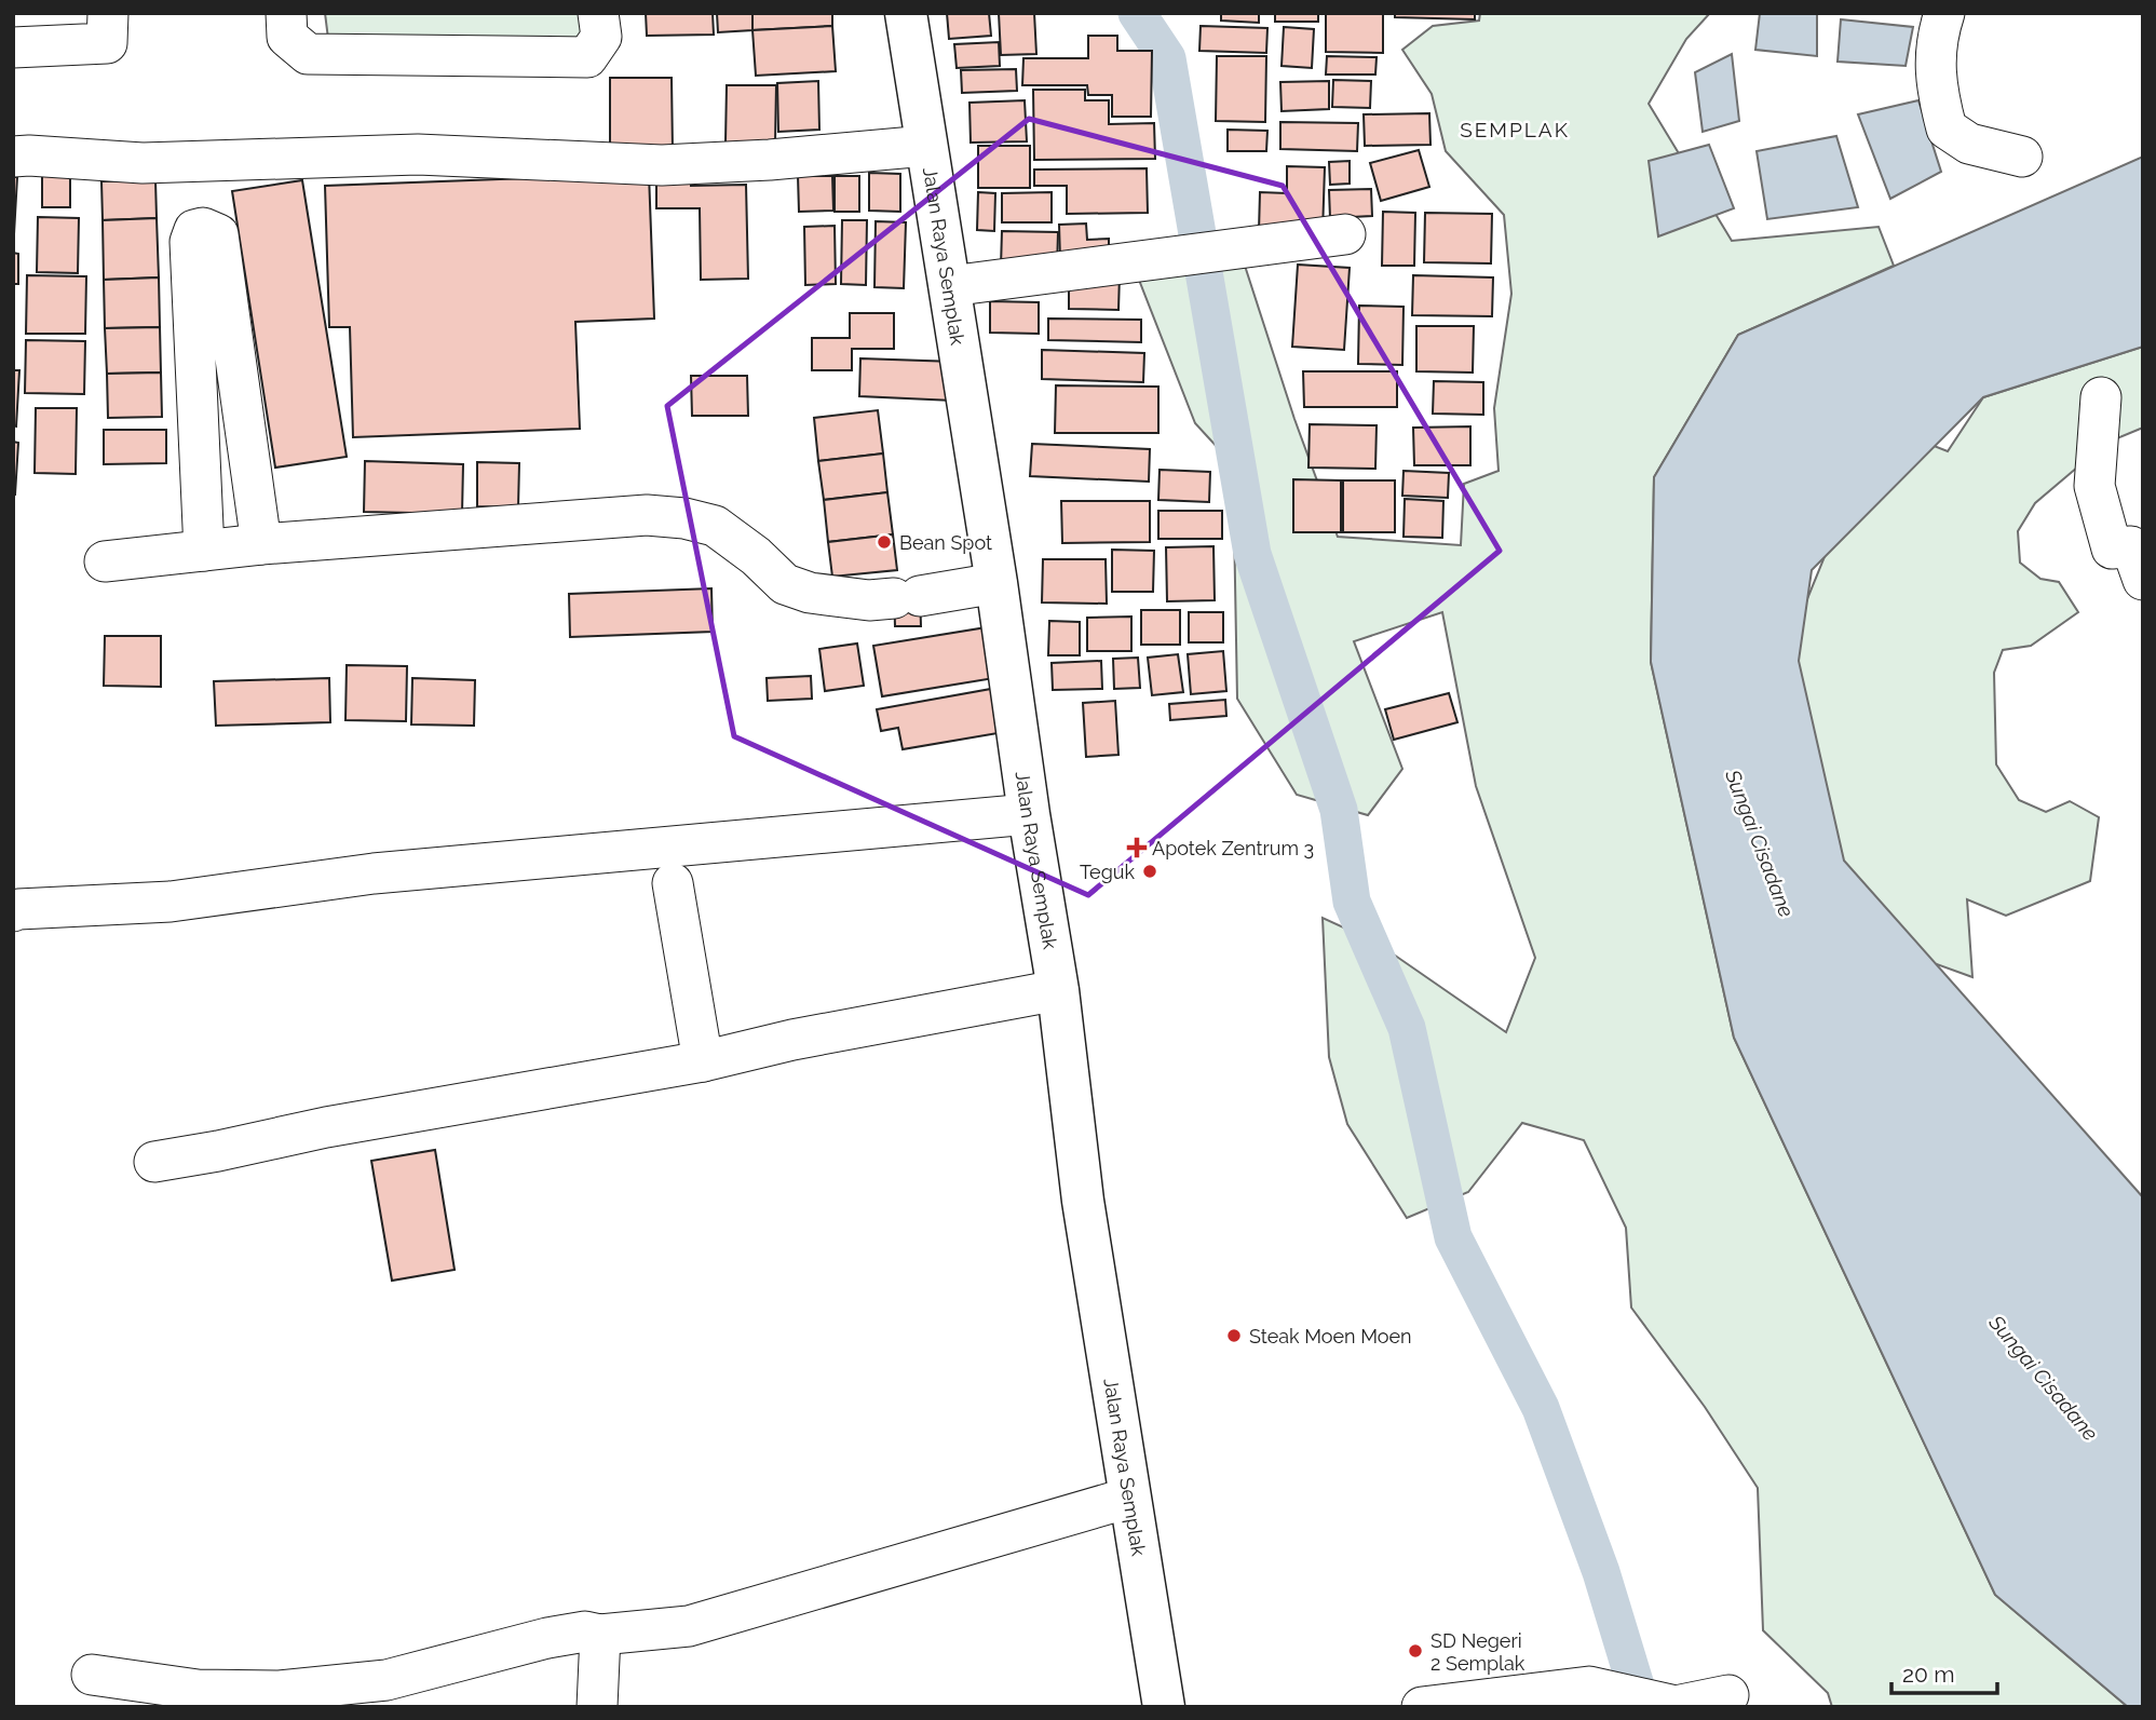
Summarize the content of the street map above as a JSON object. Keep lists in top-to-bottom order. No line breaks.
{"streets":{"main road":["Jalan Raya Semplak"]},"districts":["SEMPLAK"],"water":["Sungai Cisadane"],"places":{"other":["Bean Spot","Teguk","Steak Moen Moen","SD Negeri 2 Semplak"],"health":["Apotek Zentrum 3"]},"scale_bar":"20 m"}
